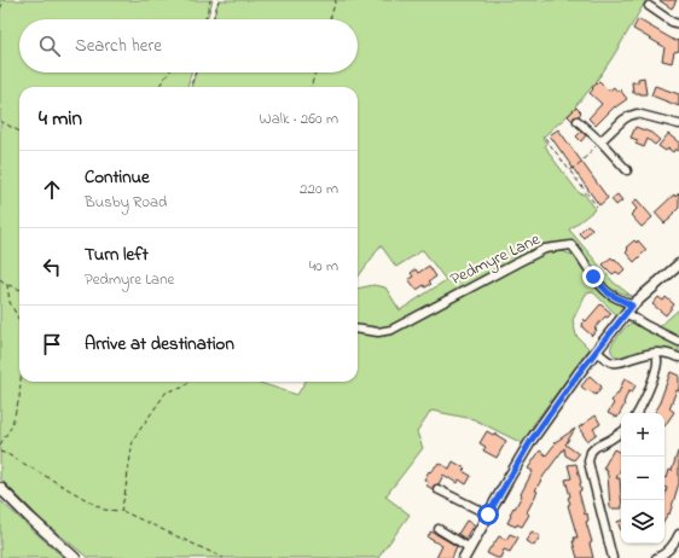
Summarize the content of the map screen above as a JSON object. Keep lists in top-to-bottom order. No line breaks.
{"streets":{"street":["Pedmyre Lane"]},"page":{"search":"Search here","heading":["4 min","Walk · 260 m"],"list":[["Continue","Busby Road","220 m"],["Turn left","Pedmyre Lane","40 m"],"Arrive at destination"],"map_buttons":["+","−"]}}
